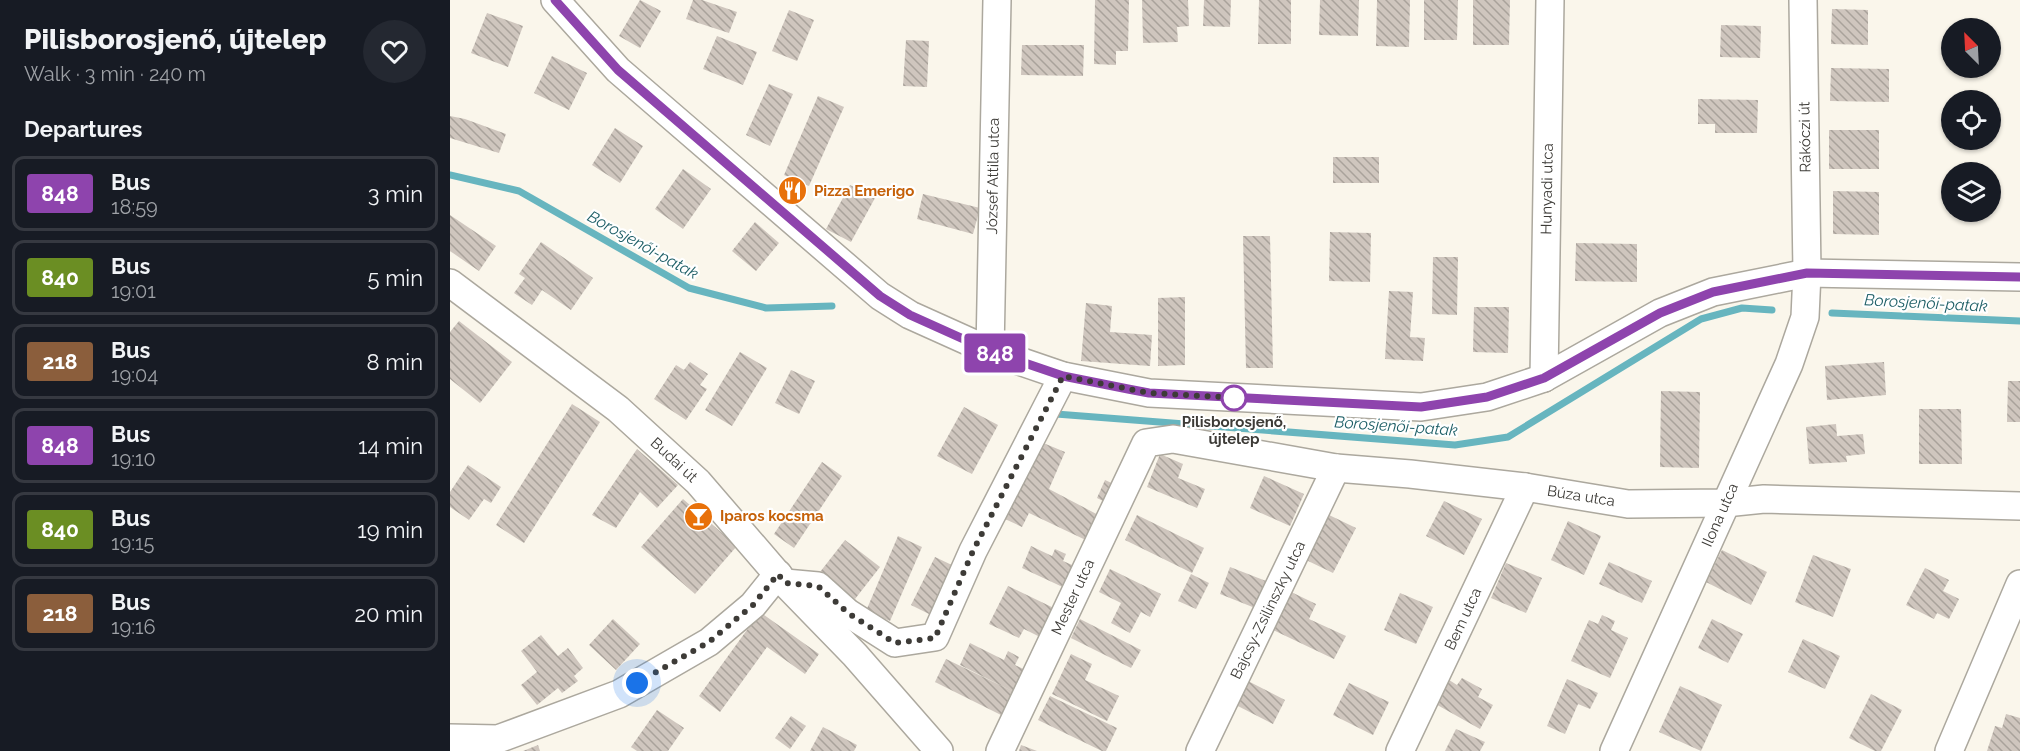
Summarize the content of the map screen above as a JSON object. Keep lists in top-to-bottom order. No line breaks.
{"streets":{"street":["Rákóczi út","József Attila utca","Hunyadi utca","Budai út","Búza utca","Ilona utca","Mester utca","Bajcsy-Zsilinszky utca","Bem utca"]},"crossings":[["Rákóczi út","Ilona utca"],["Búza utca","Ilona utca"],["Búza utca","Mester utca"],["Búza utca","Bajcsy-Zsilinszky utca"],["Búza utca","Bem utca"]],"water":["Borosjenői-patak"],"places":{"restaurant":["Pizza Emerigo"],"other":["Pilisborosjenő, újtelep"],"bar":["Iparos kocsma"]},"lines":["bus line 848"],"north":"top left","page":{"heading":[["Pilisborosjenő, újtelep","Walk · 3 min · 240 m"],"Departures"],"on_map":"848","list":[{"mark":"848","name":"Bus","note":"18:59","value":"3 min"},{"mark":"840","name":"Bus","note":"19:01","value":"5 min"},{"mark":"218","name":"Bus","note":"19:04","value":"8 min"},{"mark":"848","name":"Bus","note":"19:10","value":"14 min"},{"mark":"840","name":"Bus","note":"19:15","value":"19 min"},{"mark":"218","name":"Bus","note":"19:16","value":"20 min"}]}}
